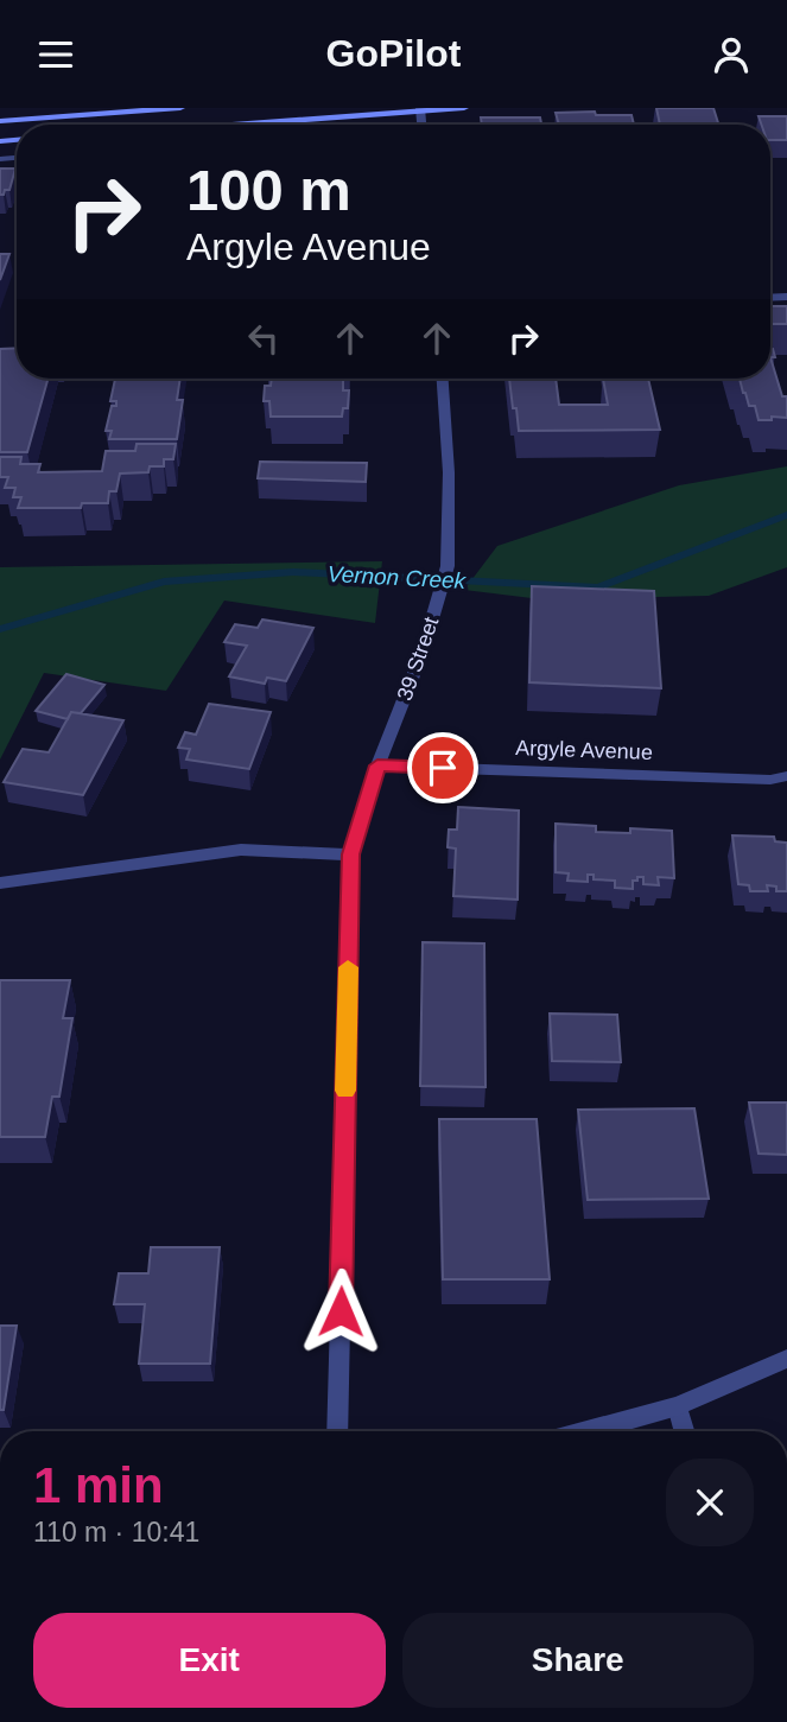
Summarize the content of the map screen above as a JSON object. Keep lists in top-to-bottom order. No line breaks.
{"streets":{"street":["39 Street","Argyle Avenue"]},"crossings":[["39 Street","Argyle Avenue"]],"water":["Vernon Creek"],"page":{"header":"GoPilot","turn":["100 m","Argyle Avenue"],"heading":["1 min","110 m · 10:41"],"buttons":["Exit","Share"]}}
